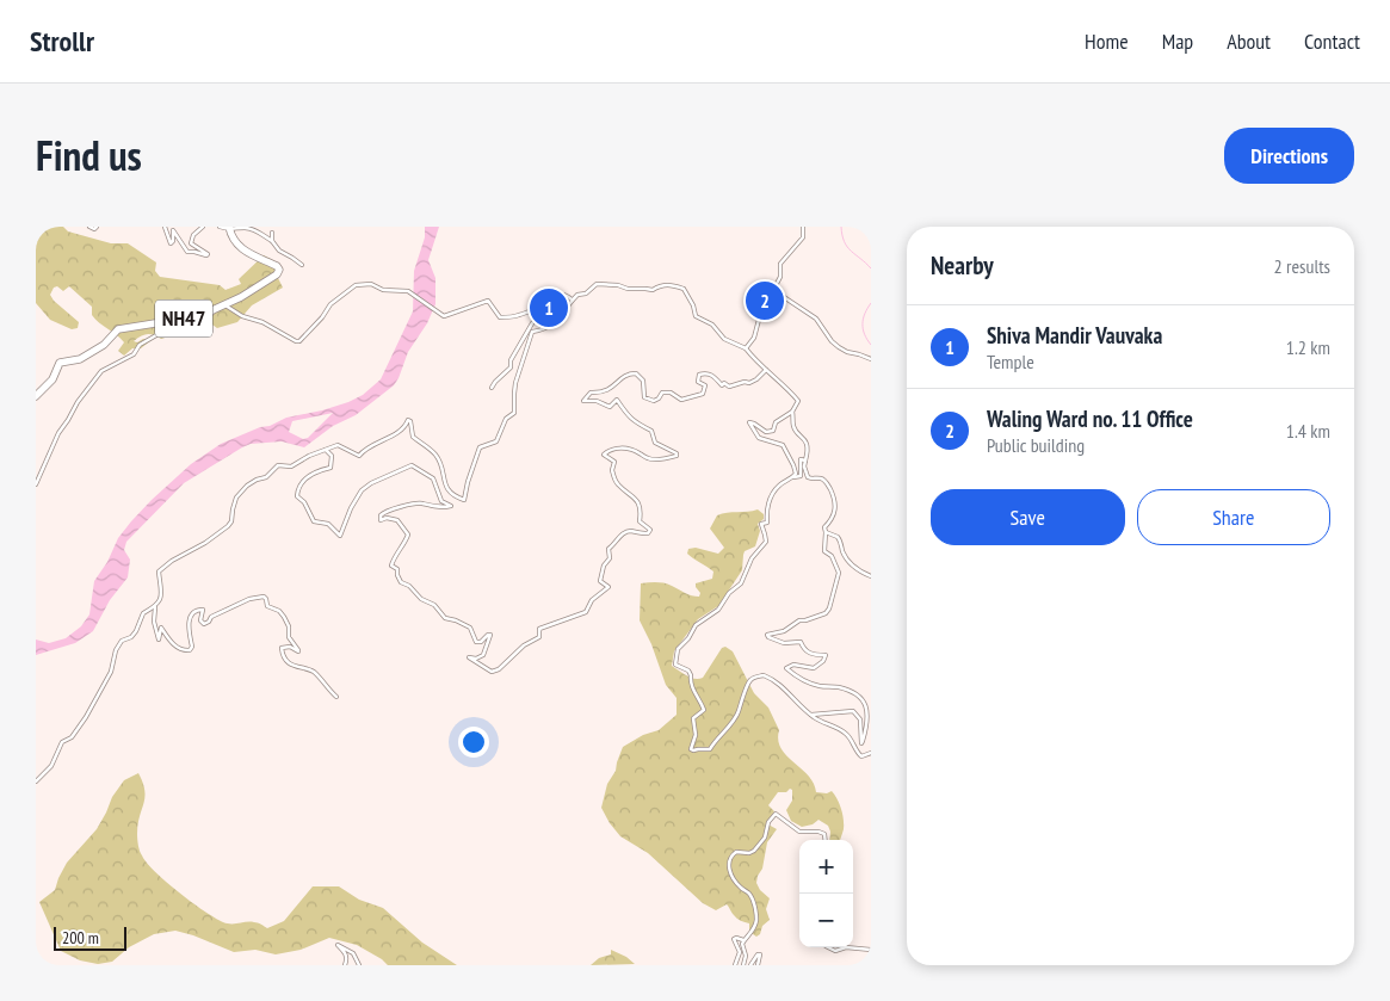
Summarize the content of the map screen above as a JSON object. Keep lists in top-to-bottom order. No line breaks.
{"streets":{"highway":["NH47"]},"scale_bar":"200 m","page":{"header":"Strollr","nav":["Home","Map","About","Contact"],"title":"Find us","buttons":["Directions",["Save","Share"]],"heading":["Nearby","2 results"],"pins":["2","1"],"list":[{"mark":"1","name":"Shiva Mandir Vauvaka","note":"Temple","value":"1.2 km"},{"mark":"2","name":"Waling Ward no. 11 Office","note":"Public building","value":"1.4 km"}],"map_buttons":["+","−"],"scale":"200 m"}}
